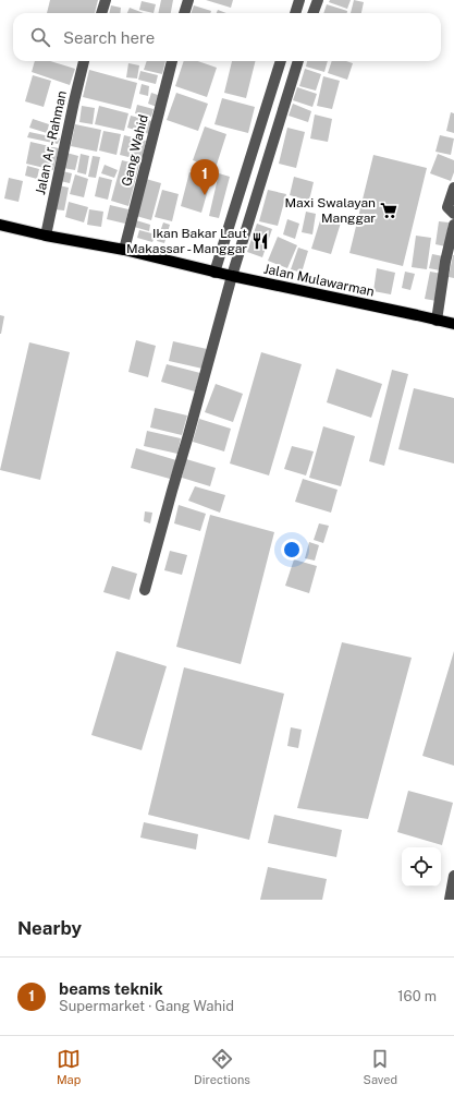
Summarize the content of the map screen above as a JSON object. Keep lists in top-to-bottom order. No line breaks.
{"streets":{"main road":["Jalan Mulawarman"],"street":["Jalan Ar - Rahman","Gang Wahid"]},"crossings":[["Jalan Ar - Rahman","Jalan Mulawarman"],["Gang Wahid","Jalan Mulawarman"]],"places":{"supermarket":["Maxi Swalayan Manggar"],"restaurant":["Ikan Bakar Laut Makassar - Manggar"]},"page":{"search":"Search here","pins":"1","heading":"Nearby","list":[{"mark":"1","name":"beams teknik","note":"Supermarket · Gang Wahid","value":"160 m"}],"nav":["Map","Directions","Saved"]}}
